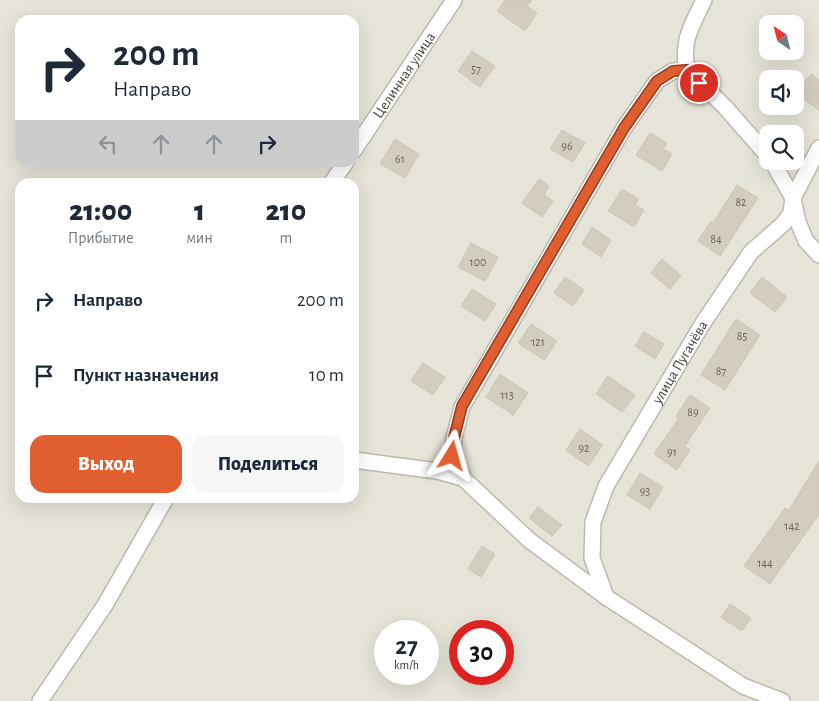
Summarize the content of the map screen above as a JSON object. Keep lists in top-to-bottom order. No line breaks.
{"streets":{"street":["Целинная улица","улица Пугачёва"]},"house_numbers":["57","96","61","82","84","100","85","121","87","113","89","92","91","93","142","144"],"north":"top left","page":{"turn":["200 m","Направо"],"eta":["21:00","Прибытие","1","мин","210","m"],"list":[{"name":"Направо","value":"200 m"},{"name":"Пункт назначения","value":"10 m"}],"buttons":["Выход","Поделиться"],"speed":"27 km/h","limit":"30"}}
